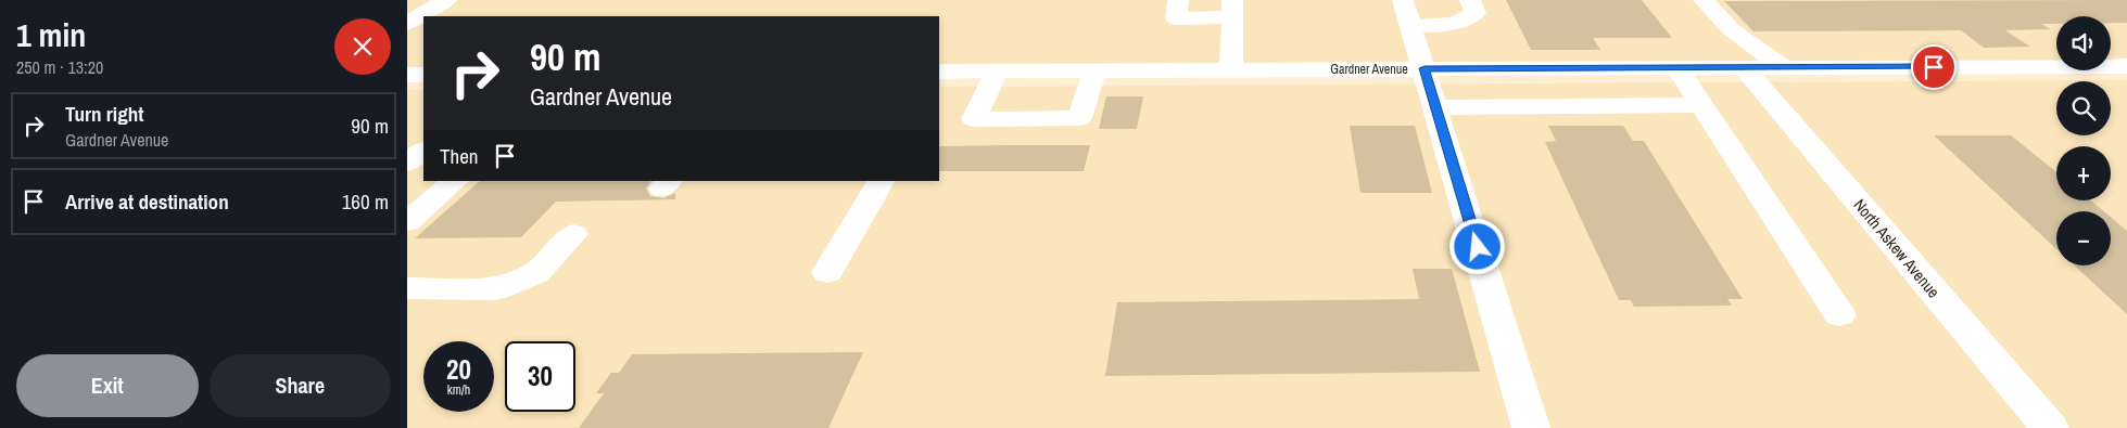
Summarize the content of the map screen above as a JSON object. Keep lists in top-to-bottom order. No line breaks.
{"streets":{"street":["Gardner Avenue","North Askew Avenue"]},"crossings":[["Gardner Avenue","North Askew Avenue"]],"page":{"heading":["1 min","250 m · 13:20"],"map_buttons":["+","−"],"turn":["90 m","Gardner Avenue"],"list":[{"name":"Turn right","note":"Gardner Avenue","value":"90 m"},{"name":"Arrive at destination","value":"160 m"}],"then":"Then","speed":"20 km/h","limit":"30","buttons":["Exit","Share"]}}
